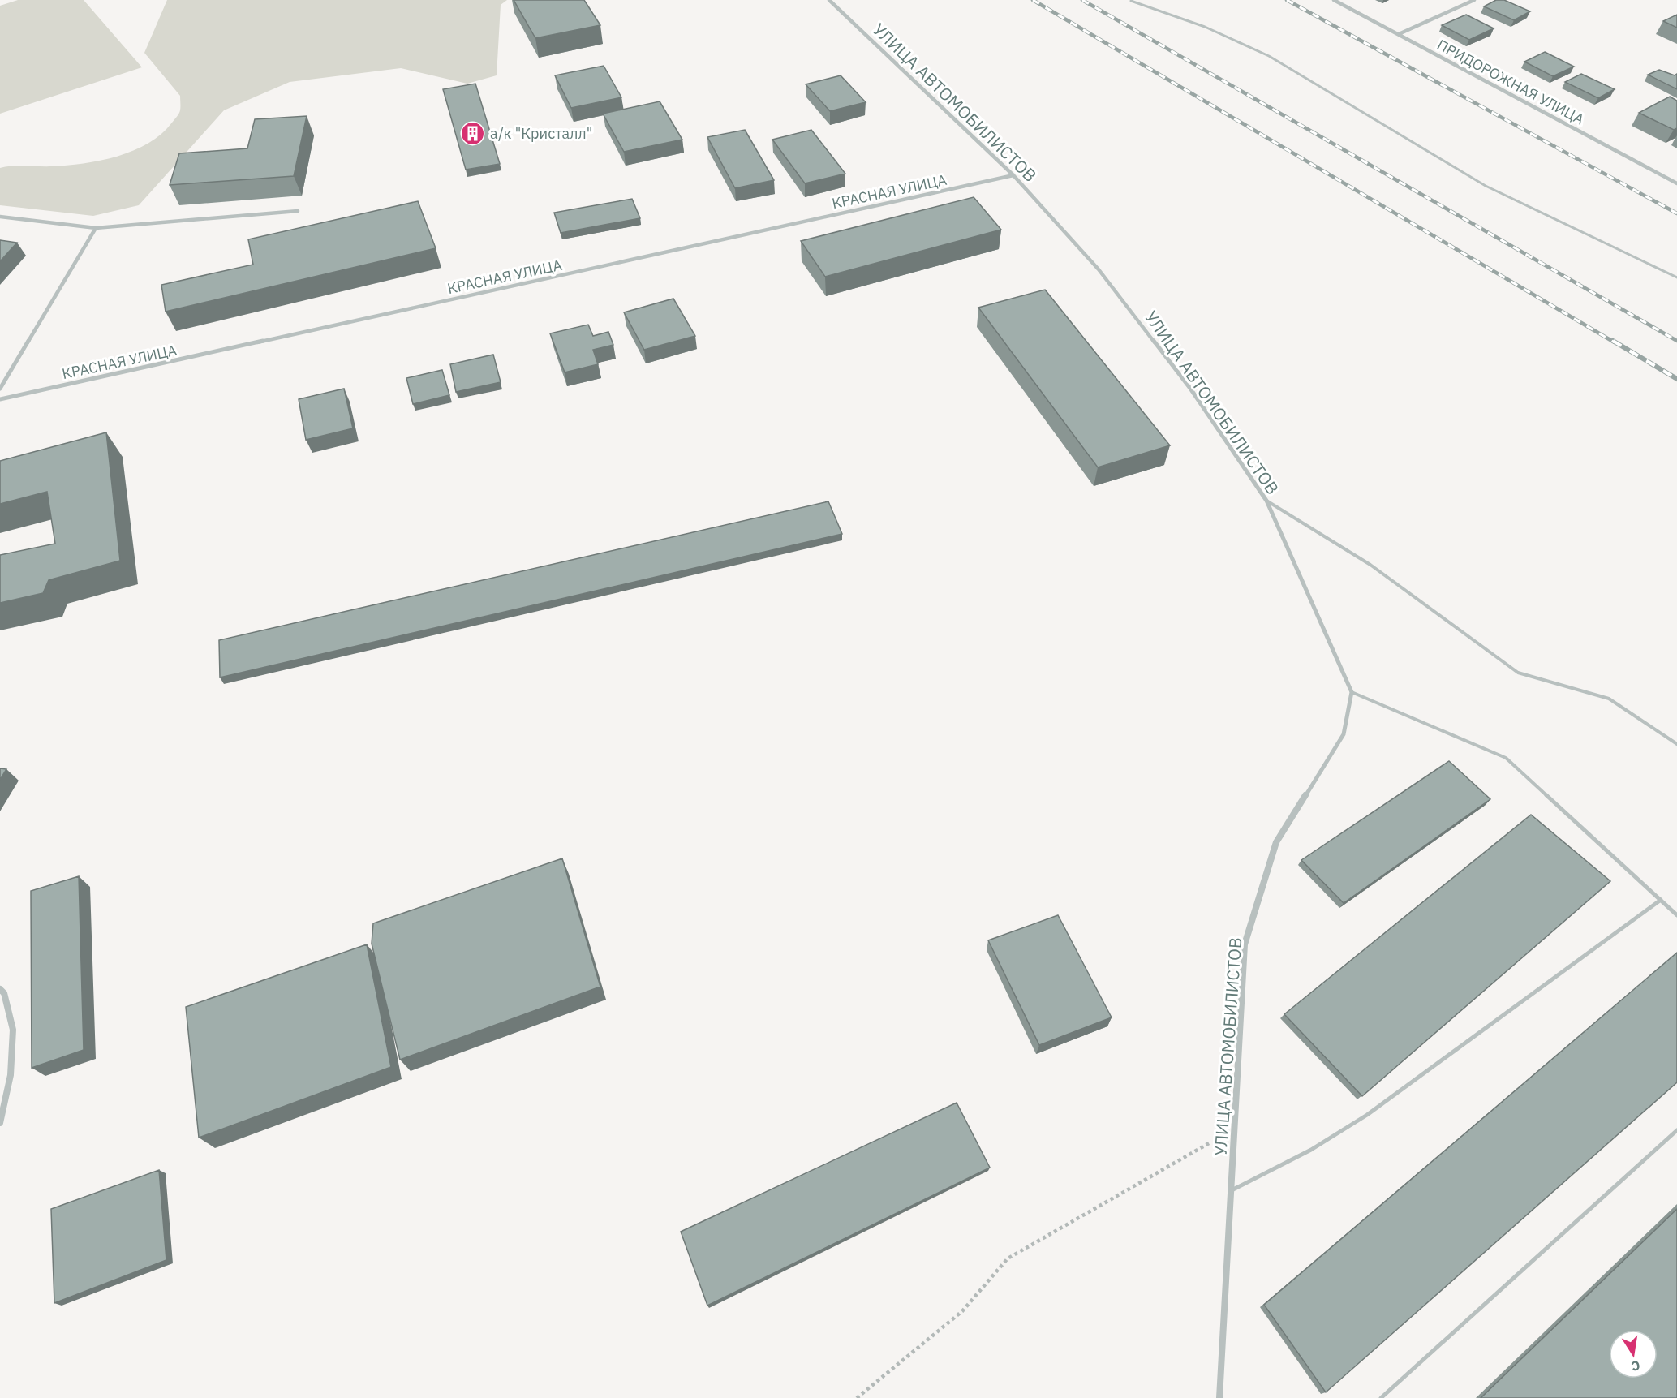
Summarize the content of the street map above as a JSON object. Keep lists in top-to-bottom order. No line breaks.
{"streets":{"street":["ПРИДОРОЖНАЯ УЛИЦА","УЛИЦА АВТОМОБИЛИСТОВ","КРАСНАЯ УЛИЦА"]},"crossings":[["УЛИЦА АВТОМОБИЛИСТОВ","КРАСНАЯ УЛИЦА"]],"places":{"building":["а/к \"Кристалл\""]},"north":"bottom"}
